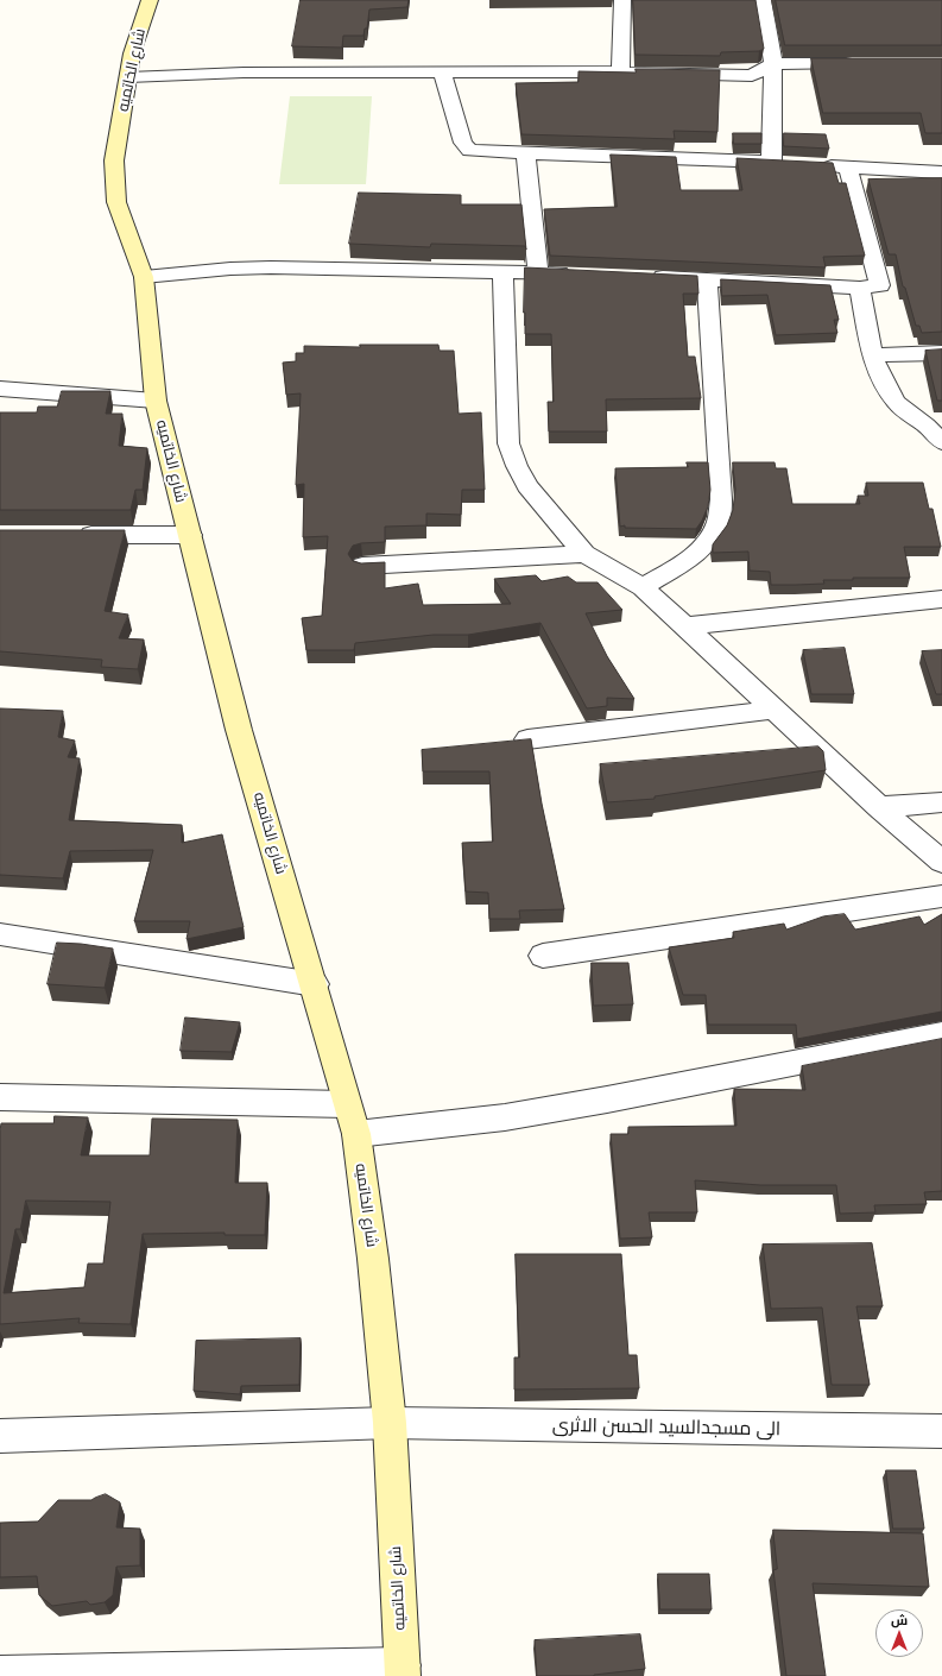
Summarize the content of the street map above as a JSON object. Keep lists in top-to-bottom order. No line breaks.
{"streets":{"street":["شارع الخاتميه","الى مسجدالسيد الحسن الاثرى"]},"crossings":[["شارع الخاتميه","الى مسجدالسيد الحسن الاثرى"]],"north":"top"}
